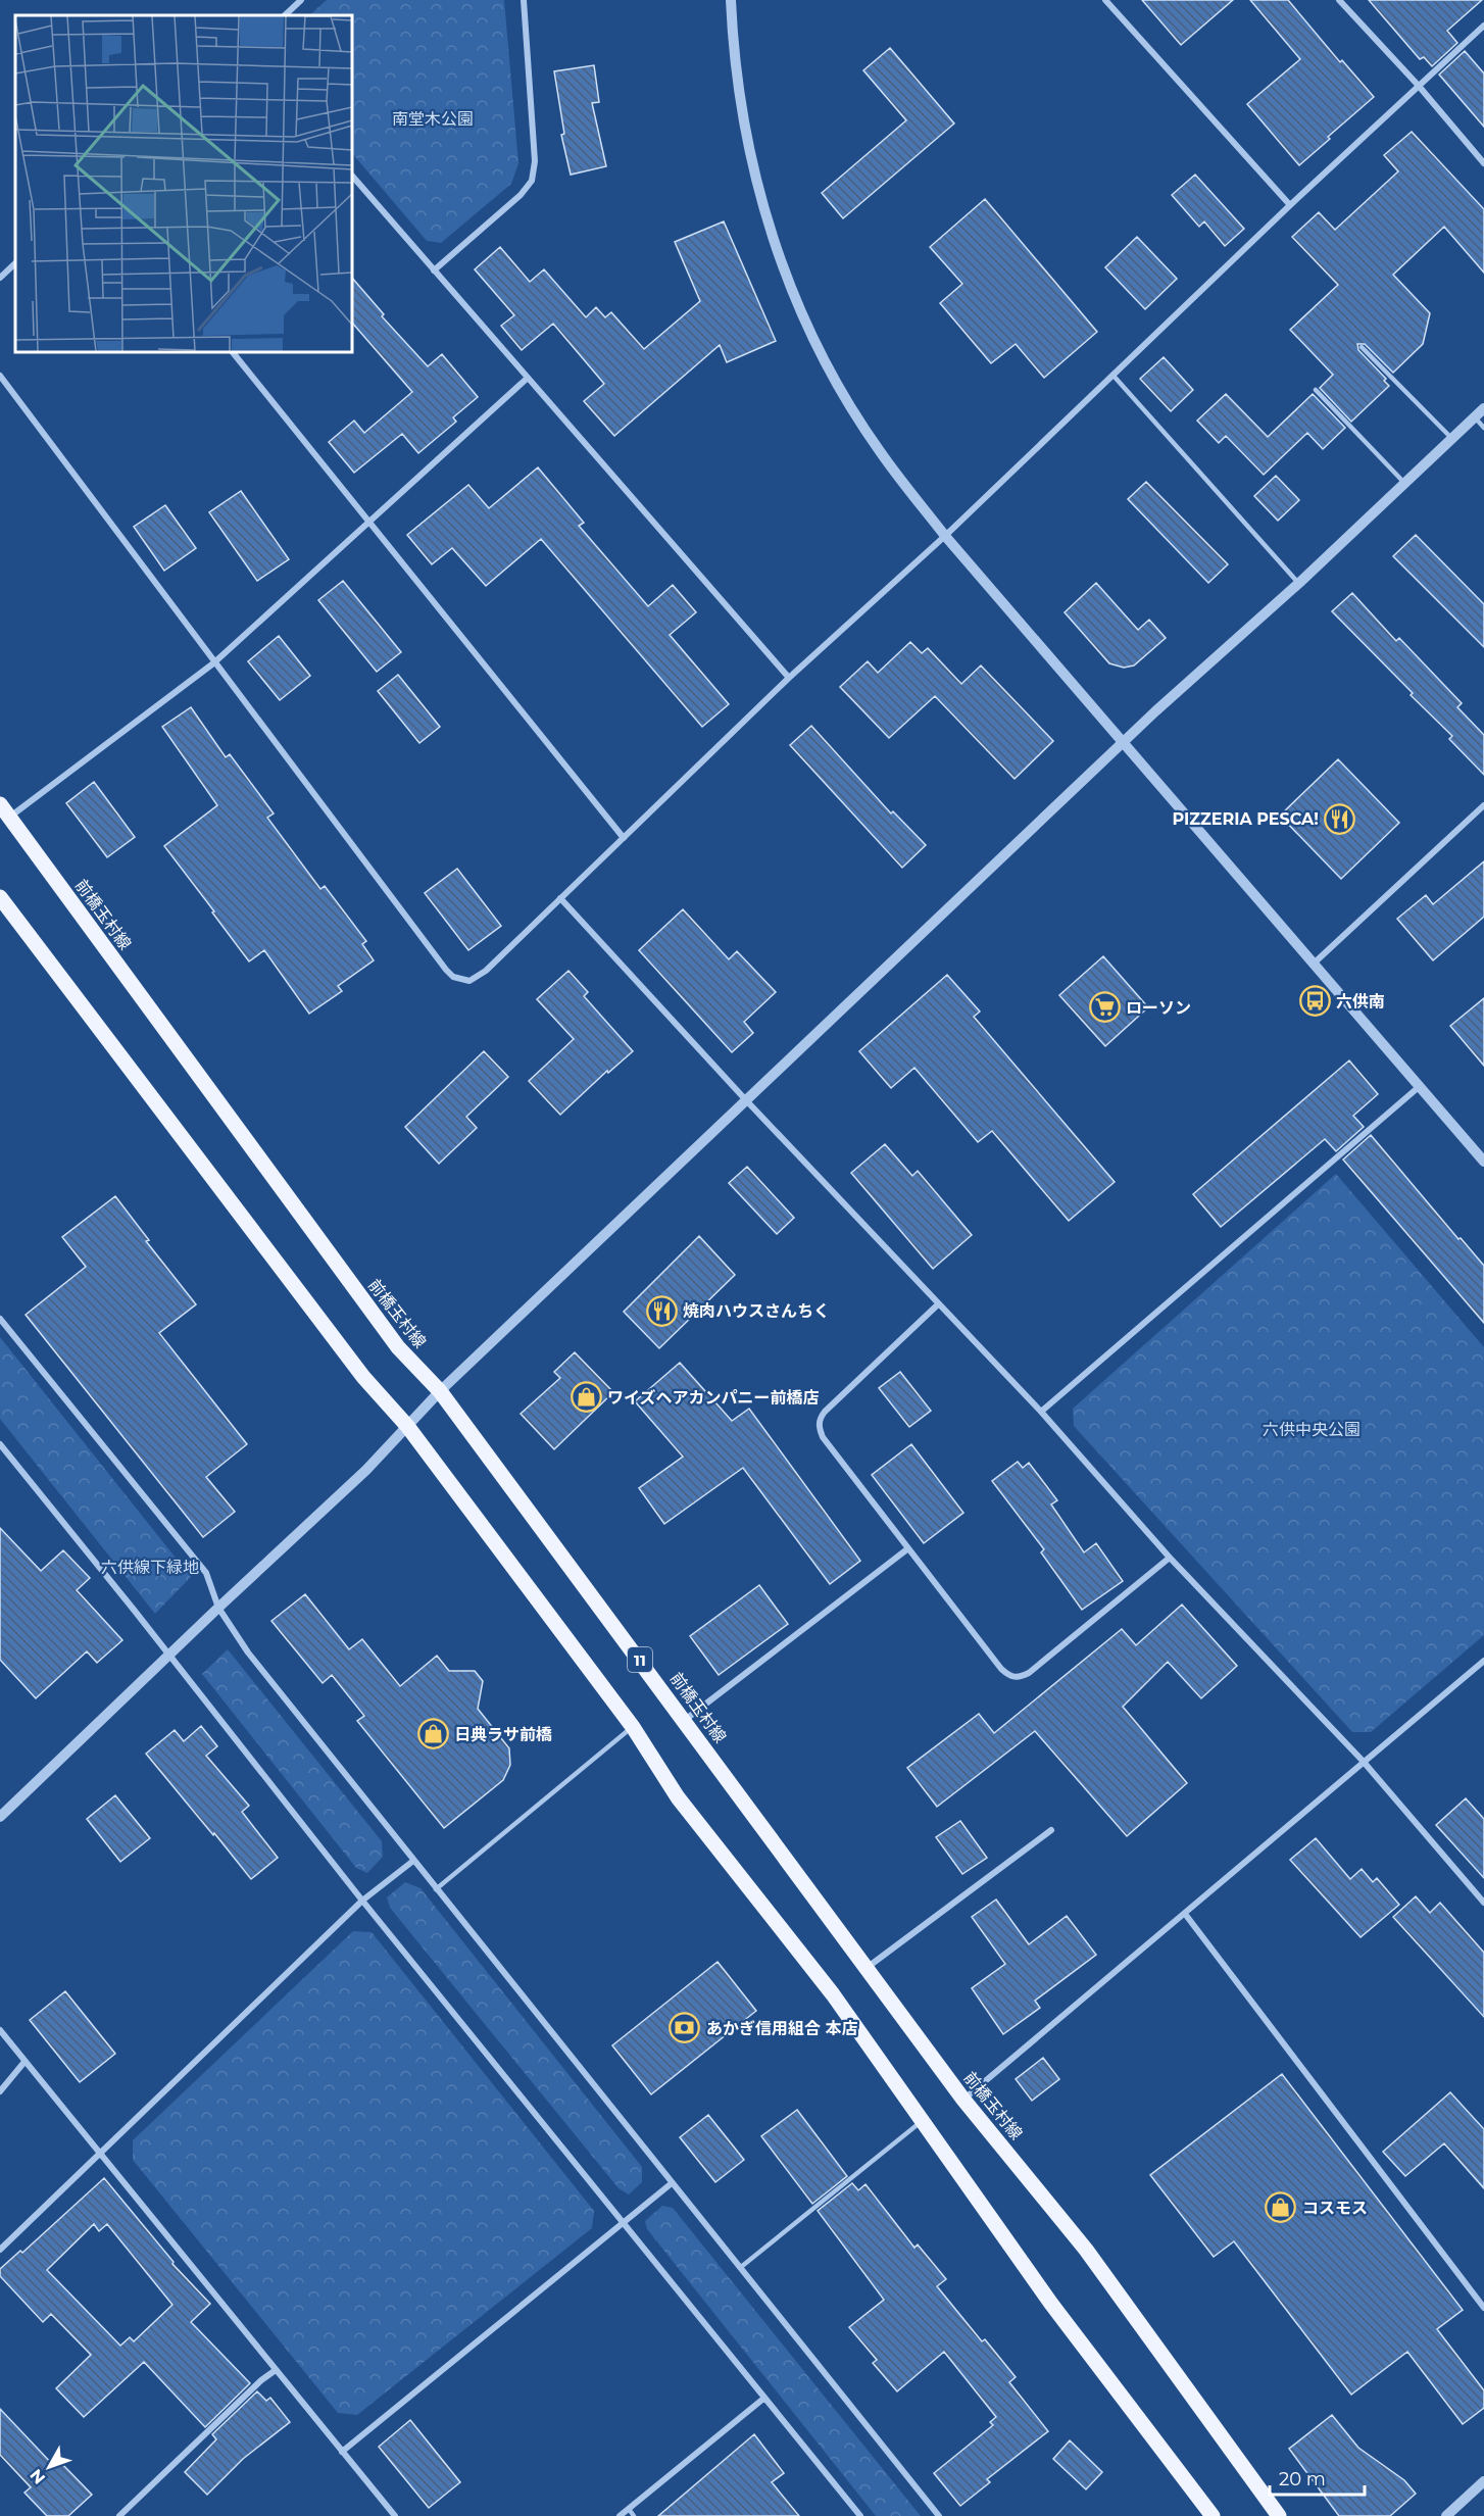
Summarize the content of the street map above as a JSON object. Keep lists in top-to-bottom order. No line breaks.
{"streets":{"main road":["前橋玉村線","11"]},"parks":["南堂木公園","六供中央公園","六供線下緑地"],"places":{"restaurant":["PIZZERIA PESCA!","焼肉ハウスさんちく"],"bus stop":["六供南"],"supermarket":["ローソン"],"shop":["ワイズヘアカンパニー前橋店","日典ラサ前橋","コスモス"],"bank":["あかぎ信用組合 本店"]},"scale_bar":"20 m","north":"bottom left"}
